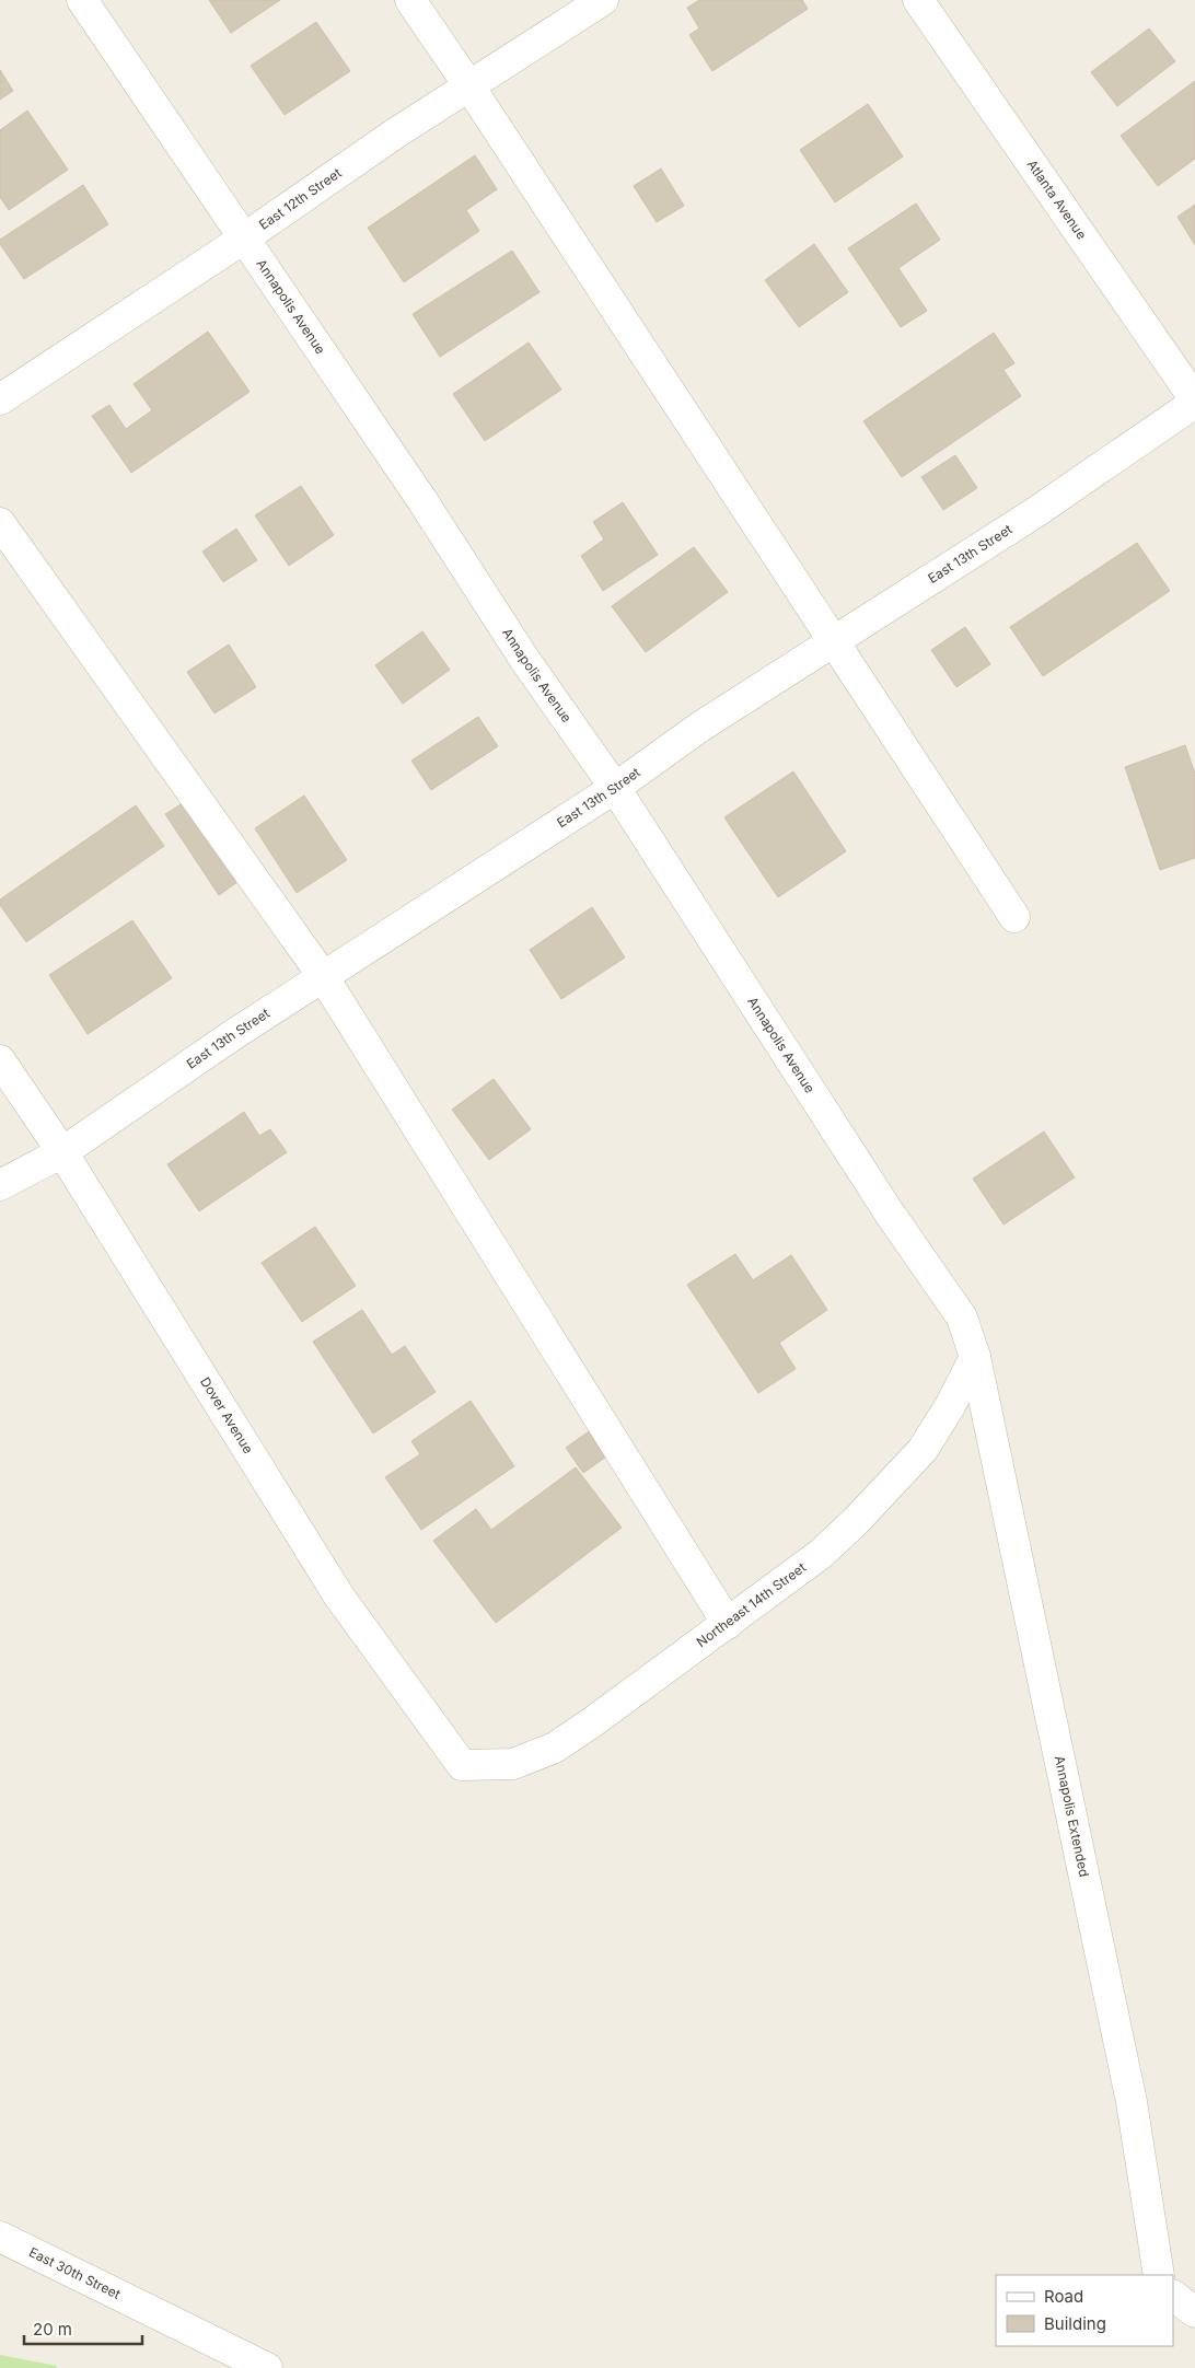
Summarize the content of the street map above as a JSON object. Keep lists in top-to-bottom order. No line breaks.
{"streets":{"street":["East 12th Street","Atlanta Avenue","Annapolis Avenue","East 13th Street","Dover Avenue","Northeast 14th Street","Annapolis Extended","East 30th Street"]},"crossings":[["East 12th Street","Annapolis Avenue"],["Atlanta Avenue","East 13th Street"],["Annapolis Avenue","East 13th Street"],["Annapolis Avenue","Northeast 14th Street"],["Annapolis Avenue","Annapolis Extended"],["East 13th Street","Dover Avenue"],["Dover Avenue","Northeast 14th Street"],["Northeast 14th Street","Annapolis Extended"]],"legend":["Road","Building"],"scale_bar":"20 m"}
